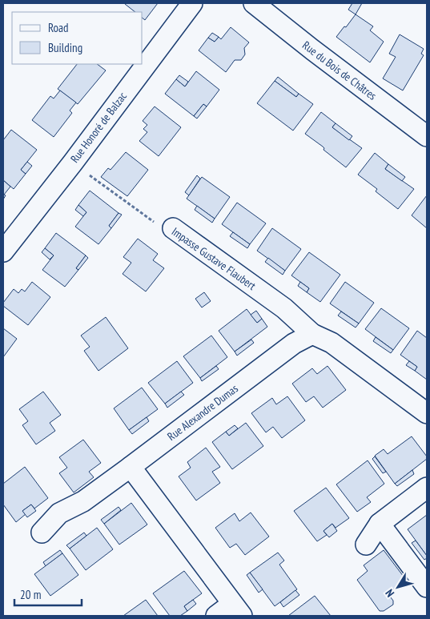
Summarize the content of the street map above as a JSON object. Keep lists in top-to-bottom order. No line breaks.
{"streets":{"street":["Rue du Bois de Châtres","Rue Honoré de Balzac","Impasse Gustave Flaubert","Rue Alexandre Dumas"]},"crossings":[["Rue Honoré de Balzac","Impasse Gustave Flaubert"],["Impasse Gustave Flaubert","Rue Alexandre Dumas"]],"legend":["Road","Building"],"scale_bar":"20 m","north":"bottom left"}
